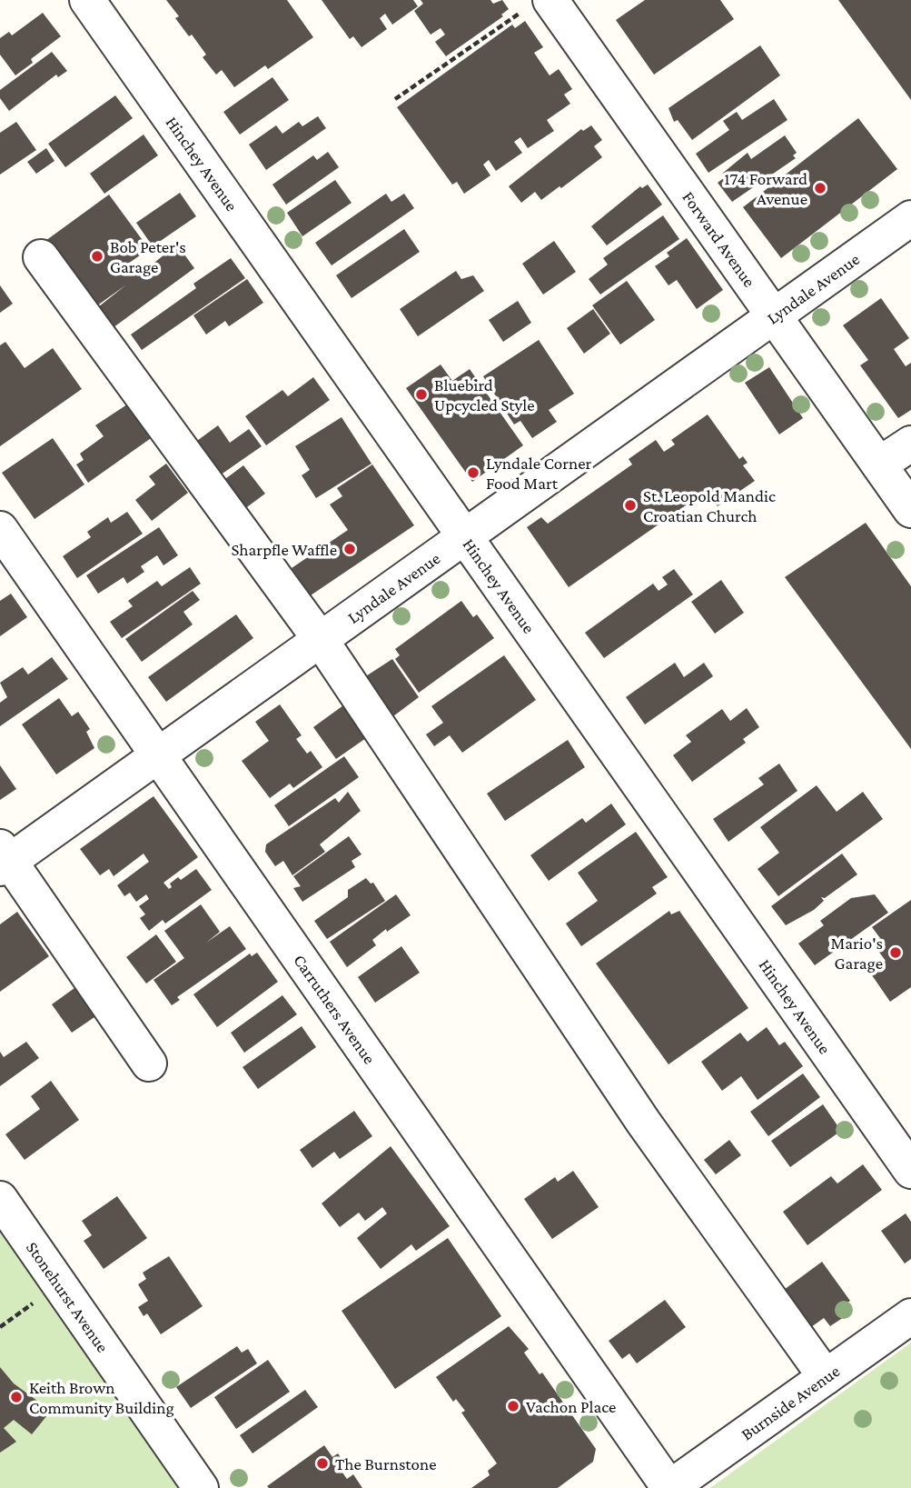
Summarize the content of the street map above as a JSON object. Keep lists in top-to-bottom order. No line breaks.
{"streets":{"street":["Hinchey Avenue","Forward Avenue","Lyndale Avenue","Carruthers Avenue","Stonehurst Avenue","Burnside Avenue"]},"crossings":[["Hinchey Avenue","Lyndale Avenue"],["Forward Avenue","Lyndale Avenue"],["Lyndale Avenue","Carruthers Avenue"],["Carruthers Avenue","Burnside Avenue"]],"places":["174 Forward Avenue","Bob Peter's Garage","Bluebird Upcycled Style","Lyndale Corner Food Mart","St. Leopold Mandic Croatian Church","Sharpfle Waffle","Mario's Garage","Keith Brown Community Building","Vachon Place","The Burnstone"]}
